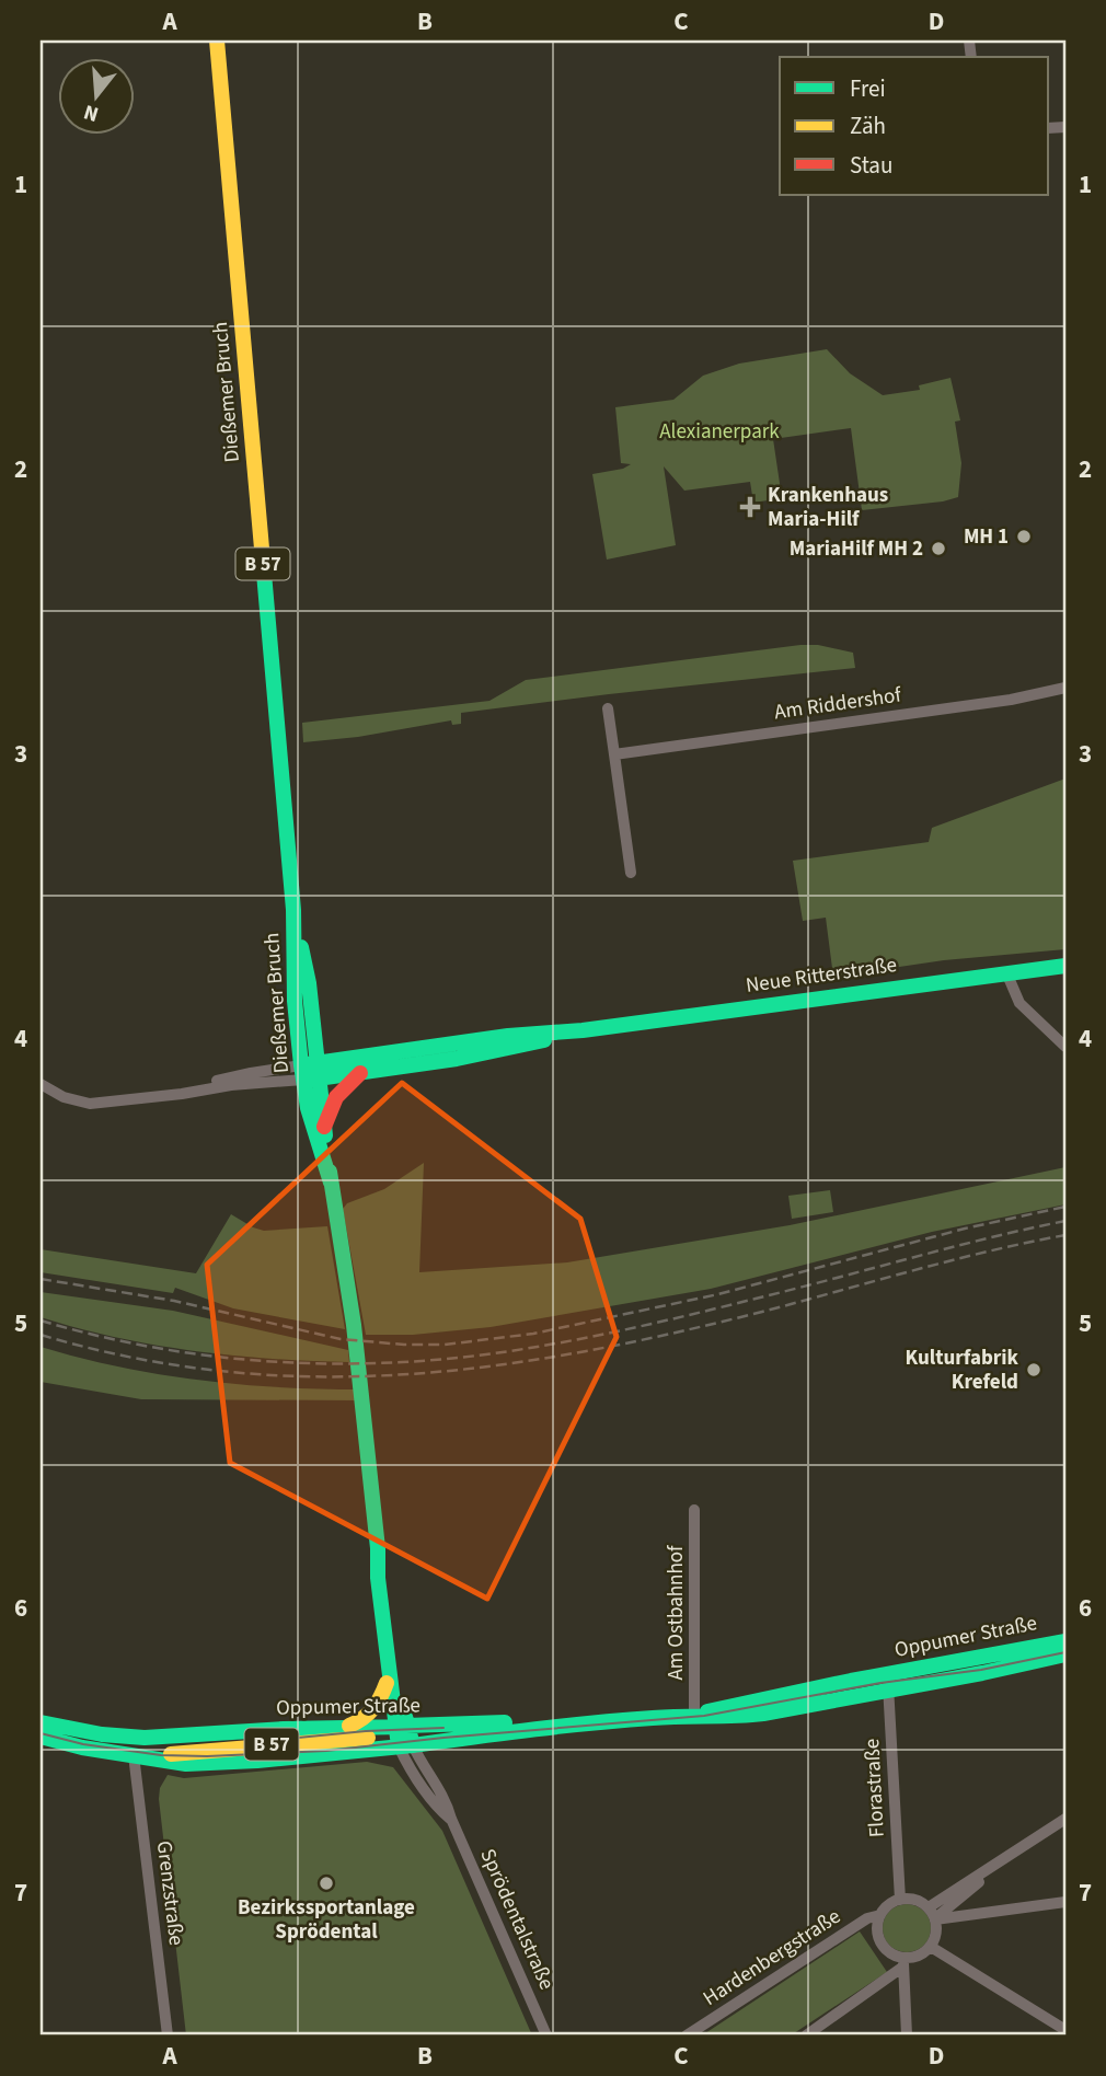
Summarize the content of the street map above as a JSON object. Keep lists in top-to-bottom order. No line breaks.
{"streets":{"main road":["Dießemer Bruch","B 57","Neue Ritterstraße","Oppumer Straße"],"street":["Am Riddershof","Am Ostbahnhof","Florastraße","Grenzstraße","Sprödentalstraße","Hardenbergstraße"]},"crossings":[["Dießemer Bruch","B 57"],["Dießemer Bruch","Neue Ritterstraße"],["Dießemer Bruch","Oppumer Straße"],["Dießemer Bruch","Sprödentalstraße"],["B 57","Oppumer Straße"],["B 57","Grenzstraße"],["Am Ostbahnhof","Oppumer Straße"],["Oppumer Straße","Florastraße"],["Oppumer Straße","Grenzstraße"],["Oppumer Straße","Sprödentalstraße"],["Florastraße","Hardenbergstraße"]],"parks":["Alexianerpark"],"places":{"health":["Krankenhaus Maria-Hilf"],"other":["MH 1","MariaHilf MH 2","Kulturfabrik Krefeld","Bezirkssportanlage Sprödental"]},"legend":["Frei","Zäh","Stau"],"north":"bottom","grid":{"columns":["A","B","C","D"],"rows":["1","2","3","4","5","6","7"]}}
